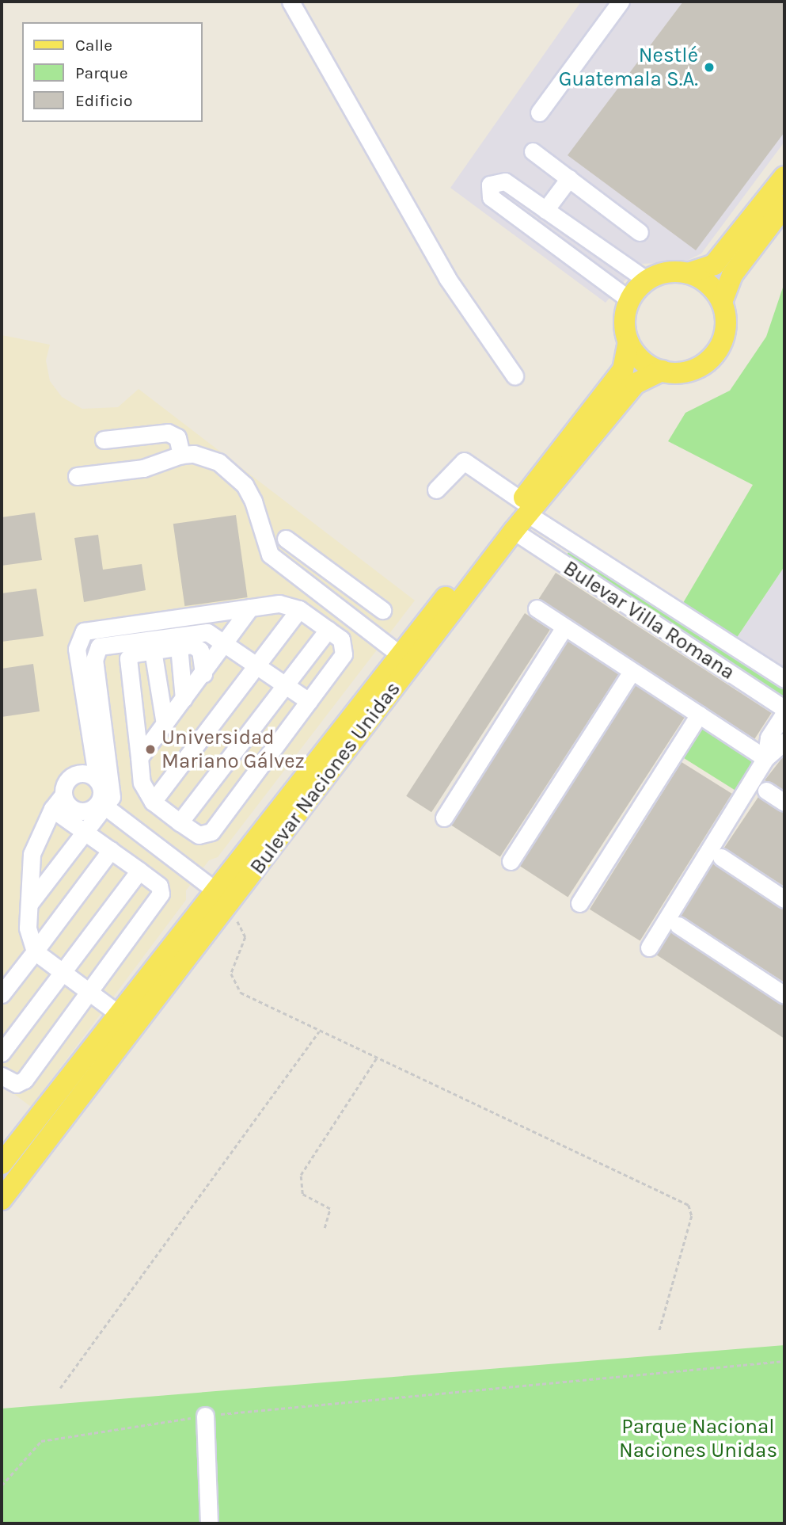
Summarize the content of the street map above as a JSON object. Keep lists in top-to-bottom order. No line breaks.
{"streets":{"main road":["Bulevar Naciones Unidas"],"street":["Bulevar Villa Romana"]},"crossings":[["Bulevar Villa Romana","Bulevar Naciones Unidas"]],"parks":["Parque Nacional Naciones Unidas"],"places":["Nestlé Guatemala S.A.","Universidad Mariano Gálvez"],"legend":["Calle","Parque","Edificio"]}
